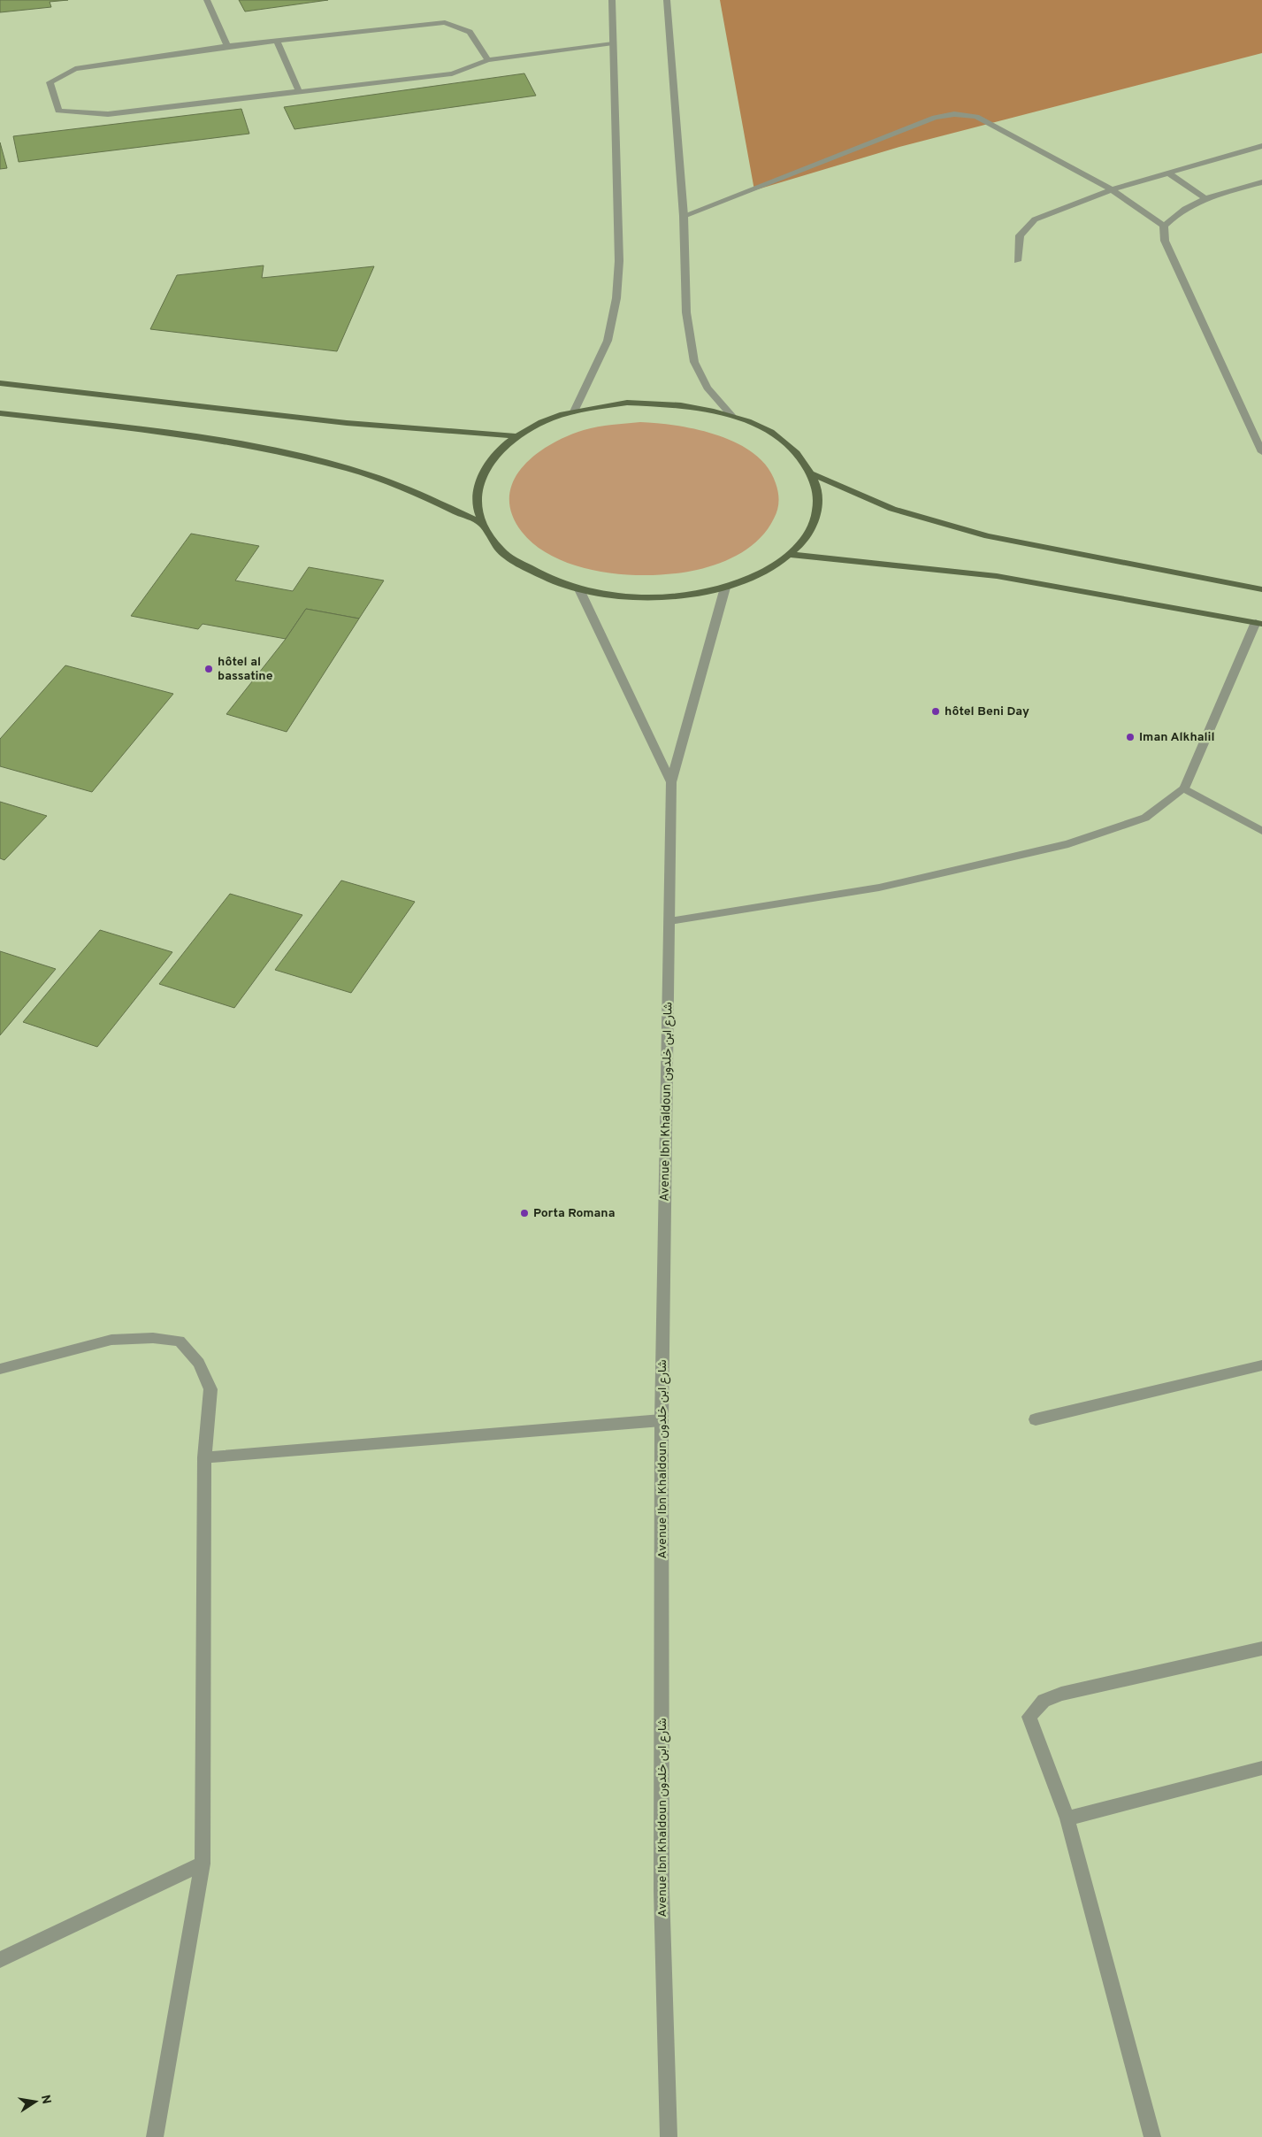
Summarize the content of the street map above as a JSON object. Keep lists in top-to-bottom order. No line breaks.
{"streets":{"street":["Avenue Ibn Khaldoun شارع ابن خلدون"]},"places":["hôtel al bassatine","hôtel Beni Day","Iman Alkhalil","Porta Romana"],"north":"right"}
